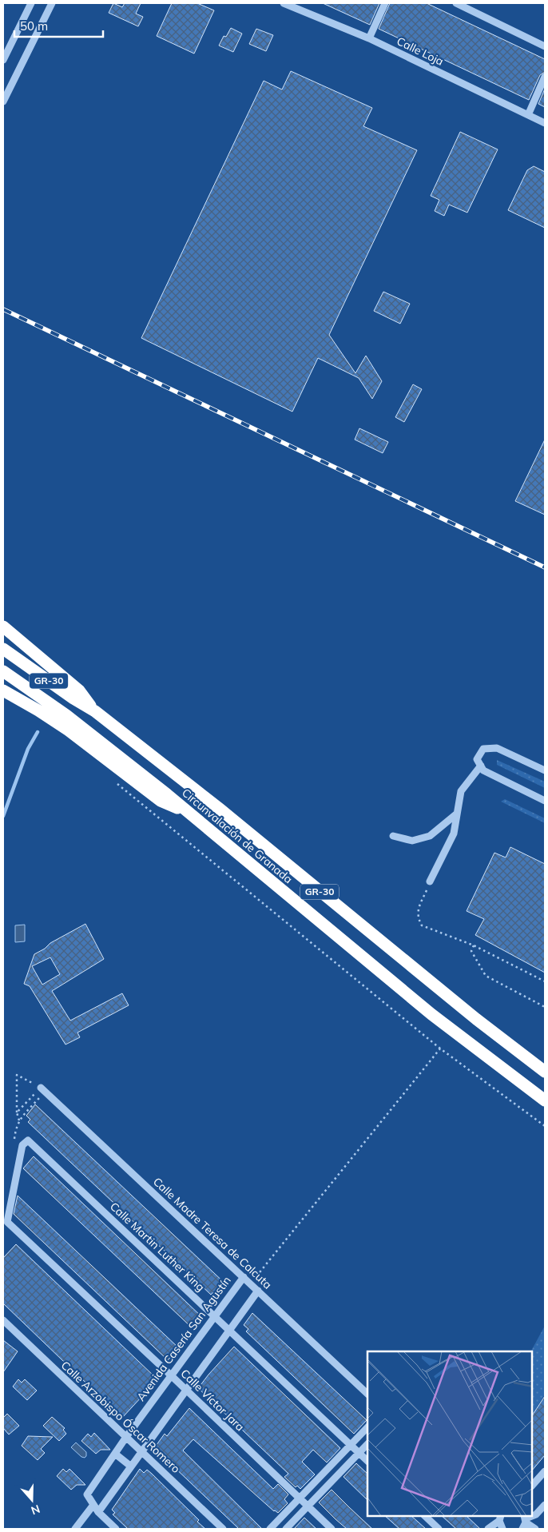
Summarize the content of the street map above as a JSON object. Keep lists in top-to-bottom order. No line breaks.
{"streets":{"highway":["GR-30","Circunvalación de Granada"],"street":["Calle Loja","Calle Madre Teresa de Calcuta","Calle Martin Luther King","Avenida Casería San Agustín","Calle Víctor Jara","Calle Arzobispo Óscar Romero"]},"crossings":[["Calle Madre Teresa de Calcuta","Avenida Casería San Agustín"],["Calle Martin Luther King","Avenida Casería San Agustín"],["Calle Martin Luther King","Calle Víctor Jara"],["Avenida Casería San Agustín","Calle Víctor Jara"],["Avenida Casería San Agustín","Calle Arzobispo Óscar Romero"]],"scale_bar":"50 m","north":"bottom"}
